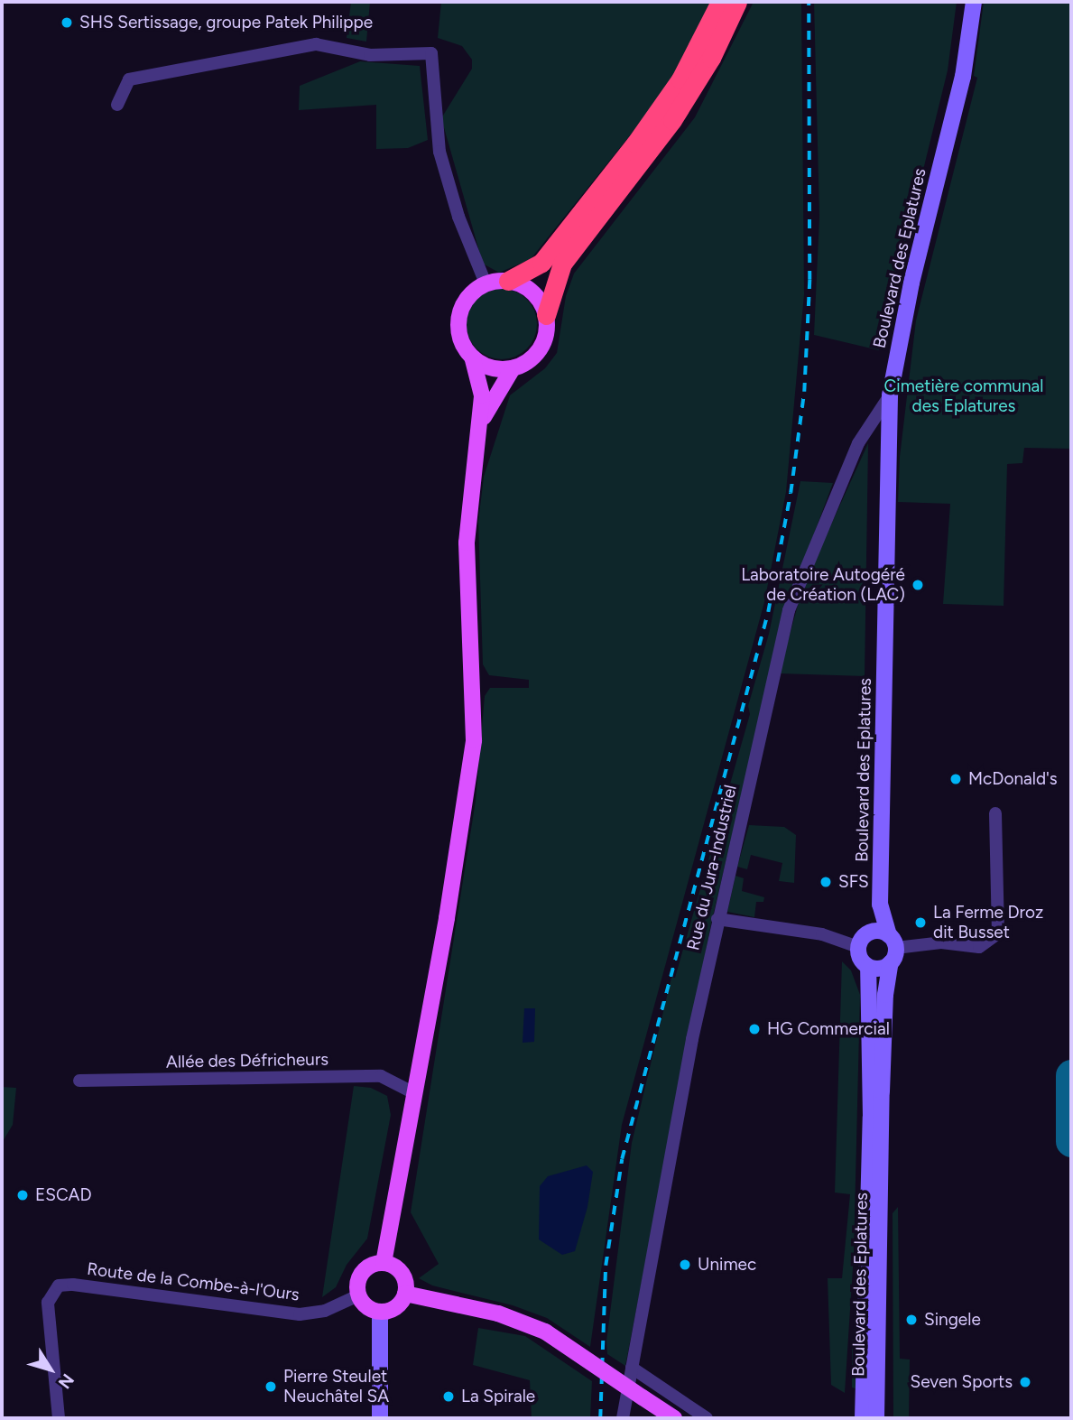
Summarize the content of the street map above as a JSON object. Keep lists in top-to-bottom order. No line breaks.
{"streets":{"main road":["Boulevard des Eplatures"],"street":["Rue du Jura-Industriel","Allée des Défricheurs","Route de la Combe-à-l'Ours"]},"crossings":[["Boulevard des Eplatures","Rue du Jura-Industriel"]],"parks":["Cimetière communal des Eplatures"],"places":["SHS Sertissage, groupe Patek Philippe","Laboratoire Autogéré de Création (LAC)","McDonald's","SFS","La Ferme Droz dit Busset","HG Commercial","ESCAD","Unimec","Singele","Seven Sports","Pierre Steulet Neuchâtel SA","La Spirale"],"north":"bottom right"}
